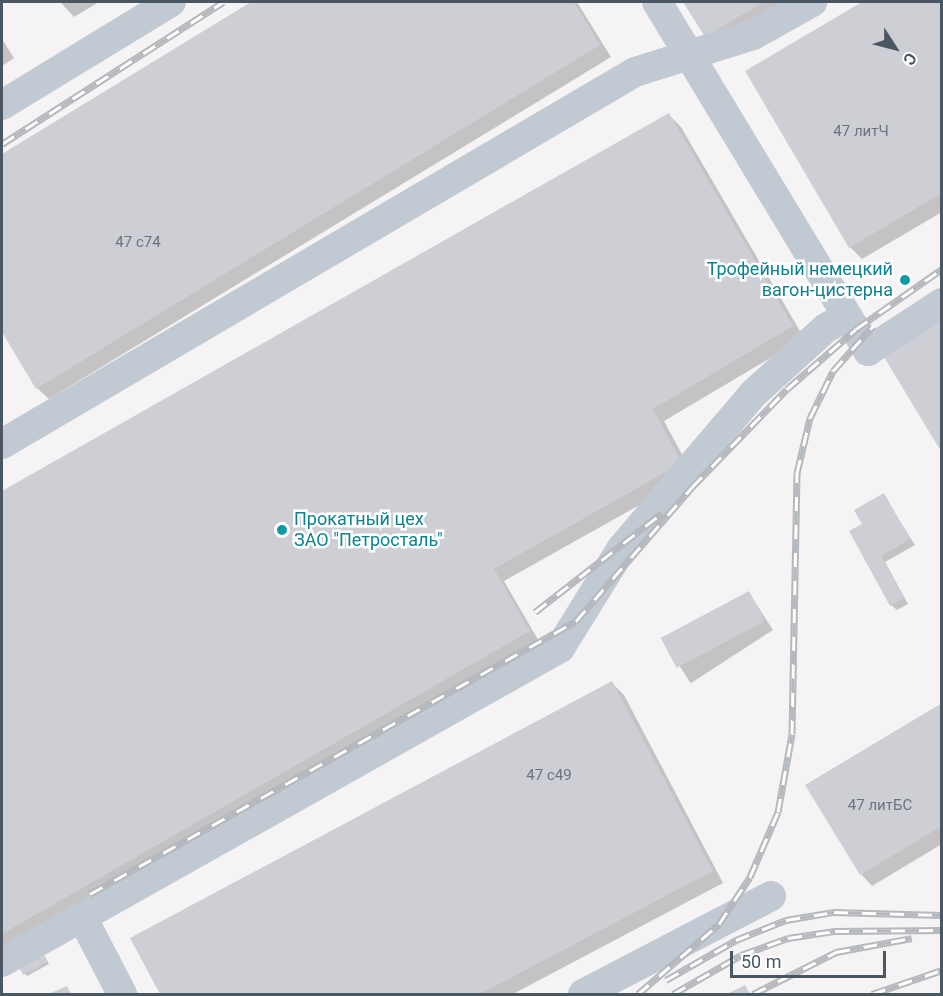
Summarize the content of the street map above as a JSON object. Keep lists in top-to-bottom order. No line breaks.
{"places":["Трофейный немецкий вагон-цистерна","Прокатный цех ЗАО \"Петросталь\""],"house_numbers":["47 литЧ","47 с74","47 с49","47 литБС"],"scale_bar":"50 m","north":"bottom right"}
